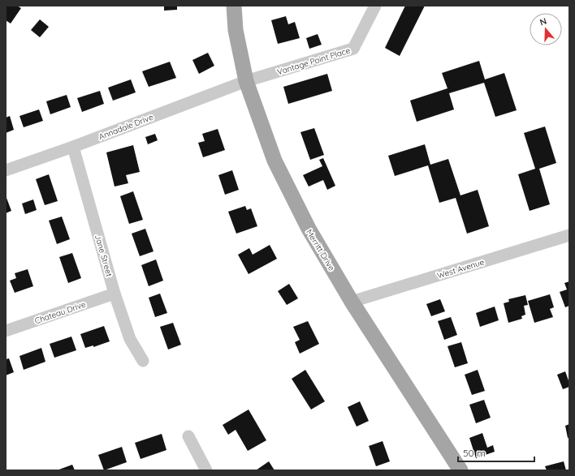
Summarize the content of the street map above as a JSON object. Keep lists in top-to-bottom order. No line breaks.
{"streets":{"main road":["Merritt Drive"],"street":["Vantage Point Place","Annadale Drive","Jane Street","West Avenue","Chateau Drive"]},"crossings":[["Vantage Point Place","Annadale Drive"],["Vantage Point Place","Merritt Drive"],["Annadale Drive","Merritt Drive"],["Annadale Drive","Jane Street"],["Merritt Drive","West Avenue"],["Jane Street","Chateau Drive"]],"scale_bar":"50 m","north":"top"}
